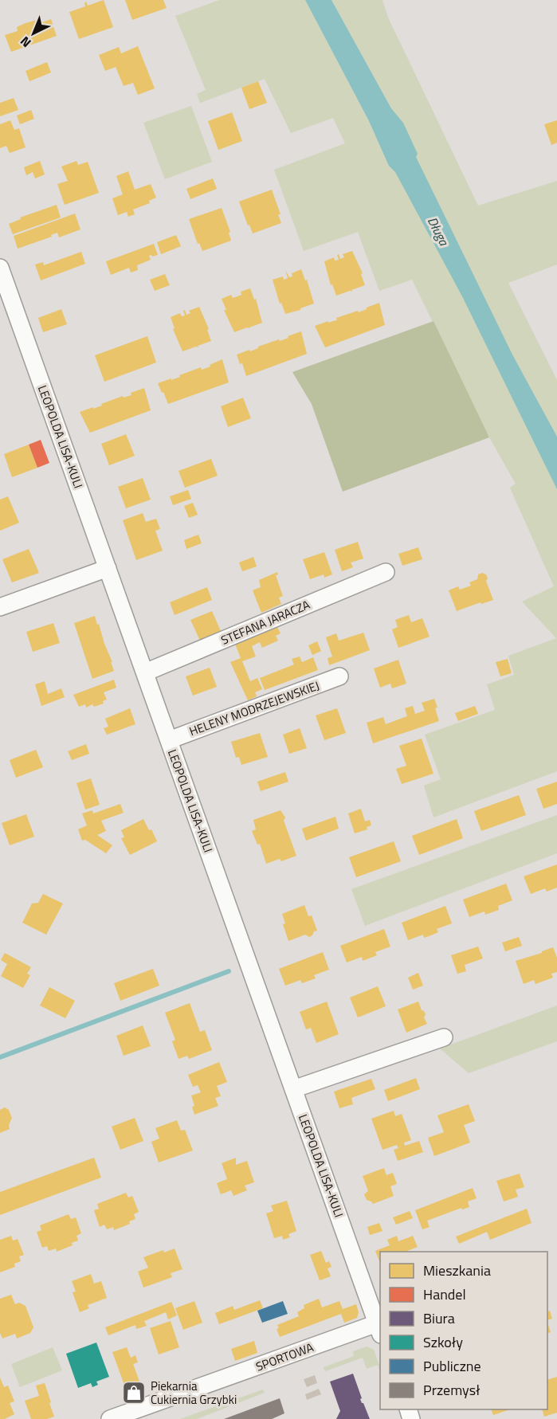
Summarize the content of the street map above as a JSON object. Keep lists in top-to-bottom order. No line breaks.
{"streets":{"street":["LEOPOLDA LISA-KULI","STEFANA JARACZA","HELENY MODRZEJEWSKIEJ","SPORTOWA"]},"crossings":[["LEOPOLDA LISA-KULI","STEFANA JARACZA"],["LEOPOLDA LISA-KULI","HELENY MODRZEJEWSKIEJ"],["LEOPOLDA LISA-KULI","SPORTOWA"]],"water":["Długa"],"places":{"shop":["Piekarnia Cukiernia Grzybki"]},"legend":["Mieszkania","Handel","Biura","Szkoły","Publiczne","Przemysł"],"north":"bottom left"}
